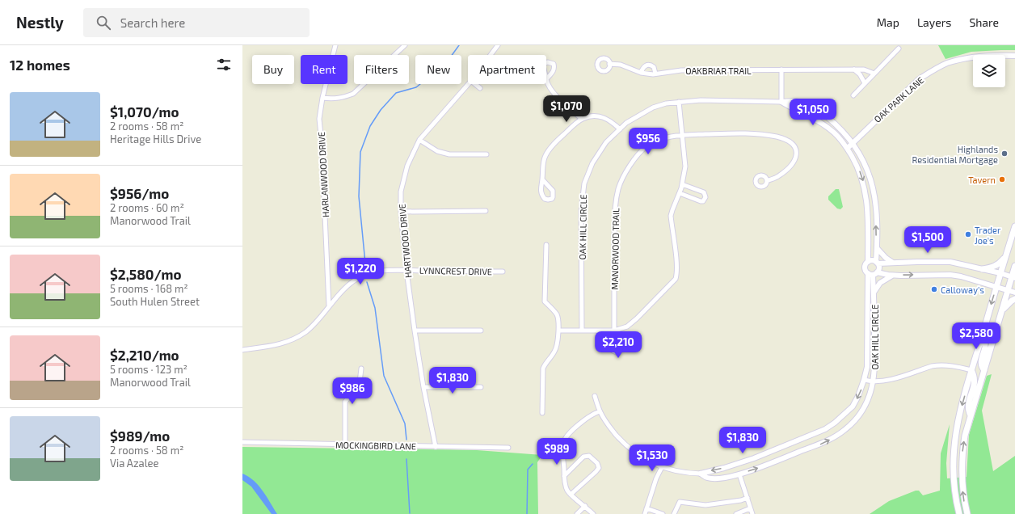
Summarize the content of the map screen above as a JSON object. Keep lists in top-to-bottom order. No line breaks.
{"streets":{"street":["OAKBRIAR TRAIL","OAK PARK LANE","HARLANWOOD DRIVE","OAK HILL CIRCLE","HARTWOOD DRIVE","MANORWOOD TRAIL","LYNNCREST DRIVE","MOCKINGBIRD LANE"]},"crossings":[["OAK PARK LANE","OAK HILL CIRCLE"],["HARLANWOOD DRIVE","LYNNCREST DRIVE"],["HARTWOOD DRIVE","LYNNCREST DRIVE"],["HARTWOOD DRIVE","MOCKINGBIRD LANE"]],"places":["Highlands Residential Mortgage","Tavern","Trader Joe's","Calloway's"],"page":{"header":"Nestly","search":"Search here","nav":["Map","Layers","Share"],"heading":"12 homes","chip":["Buy","Rent","Filters","New","Apartment"],"list":[{"name":"$1,070/mo","note":"2 rooms · 58 m² · Heritage Hills Drive"},{"name":"$956/mo","note":"2 rooms · 60 m² · Manorwood Trail"},{"name":"$2,580/mo","note":"5 rooms · 168 m² · South Hulen Street"},{"name":"$2,210/mo","note":"5 rooms · 123 m² · Manorwood Trail"},{"name":"$989/mo","note":"2 rooms · 58 m² · Via Azalee"}],"price":["$1,070","$1,050","$956","$1,500","$1,220","$2,580","$2,210","$1,830","$986","$1,830","$989","$1,530"]}}
